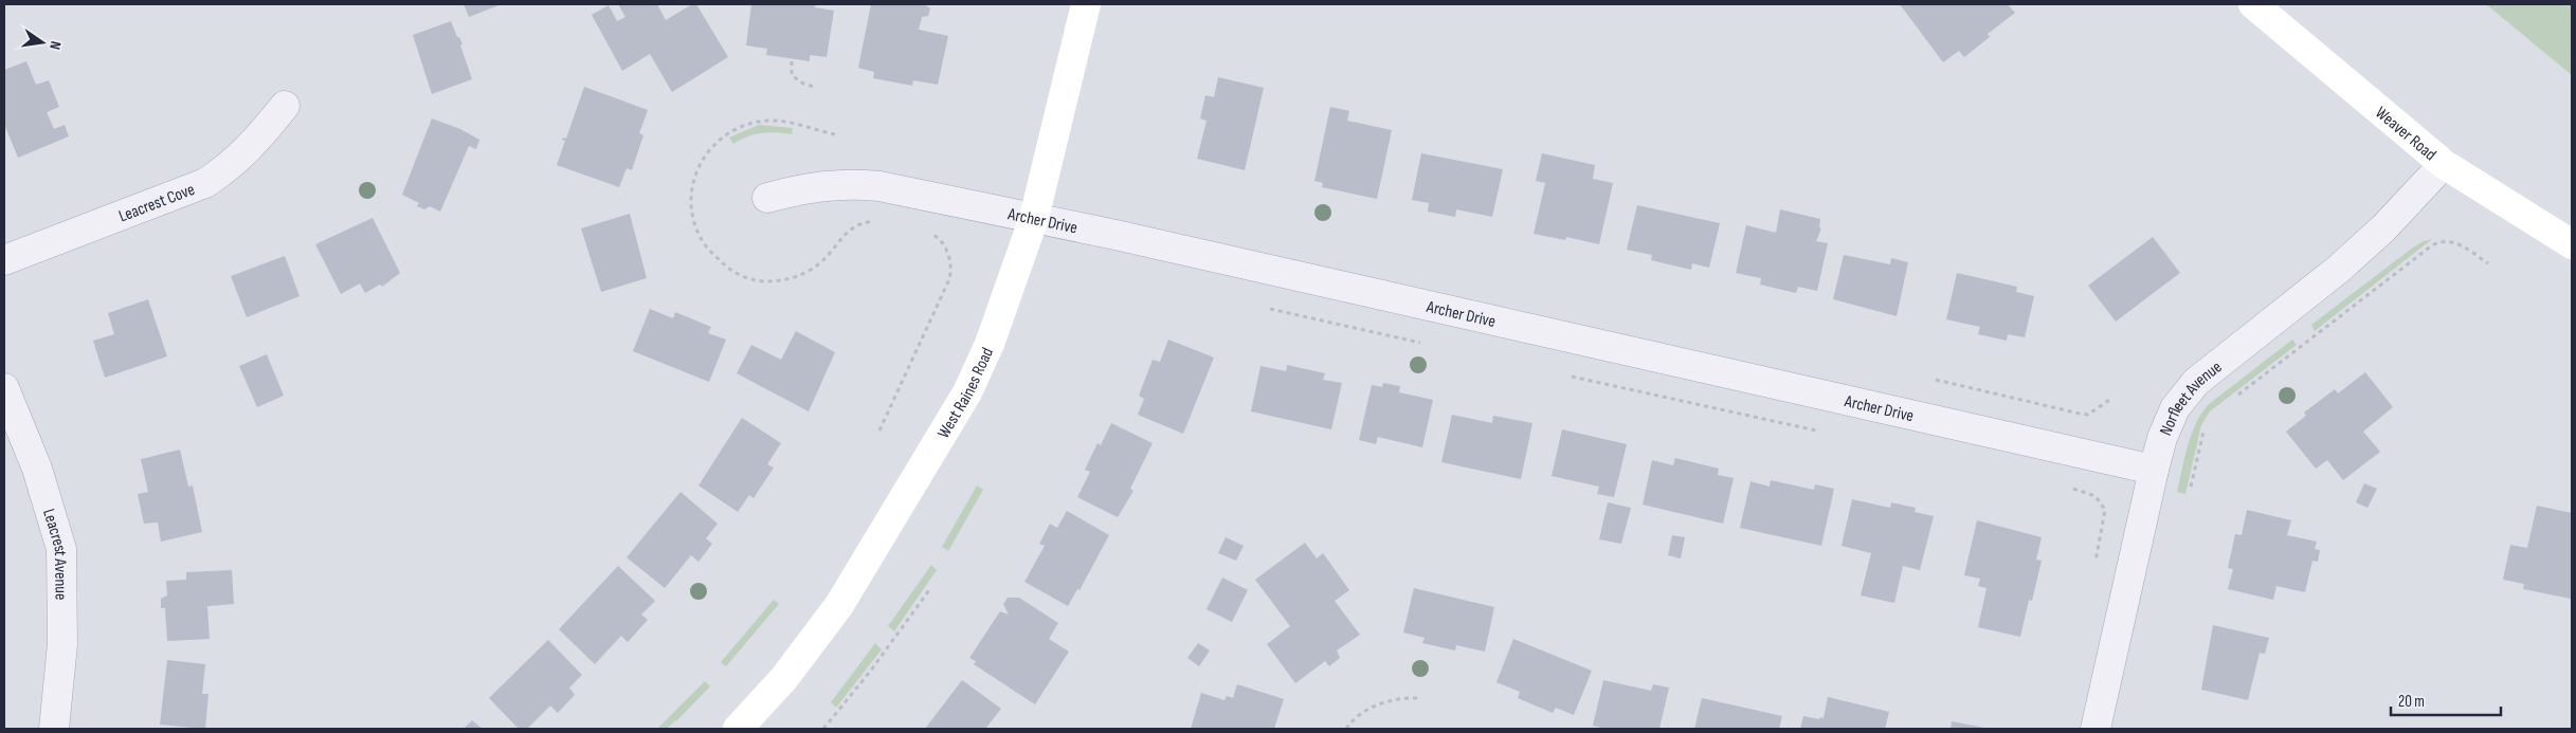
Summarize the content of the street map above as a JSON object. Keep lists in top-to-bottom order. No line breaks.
{"streets":{"main road":["Weaver Road","West Raines Road"],"street":["Leacrest Cove","Archer Drive","Norfleet Avenue","Leacrest Avenue"]},"crossings":[["Weaver Road","Norfleet Avenue"],["Archer Drive","West Raines Road"],["Archer Drive","Norfleet Avenue"]],"scale_bar":"20 m","north":"right"}
